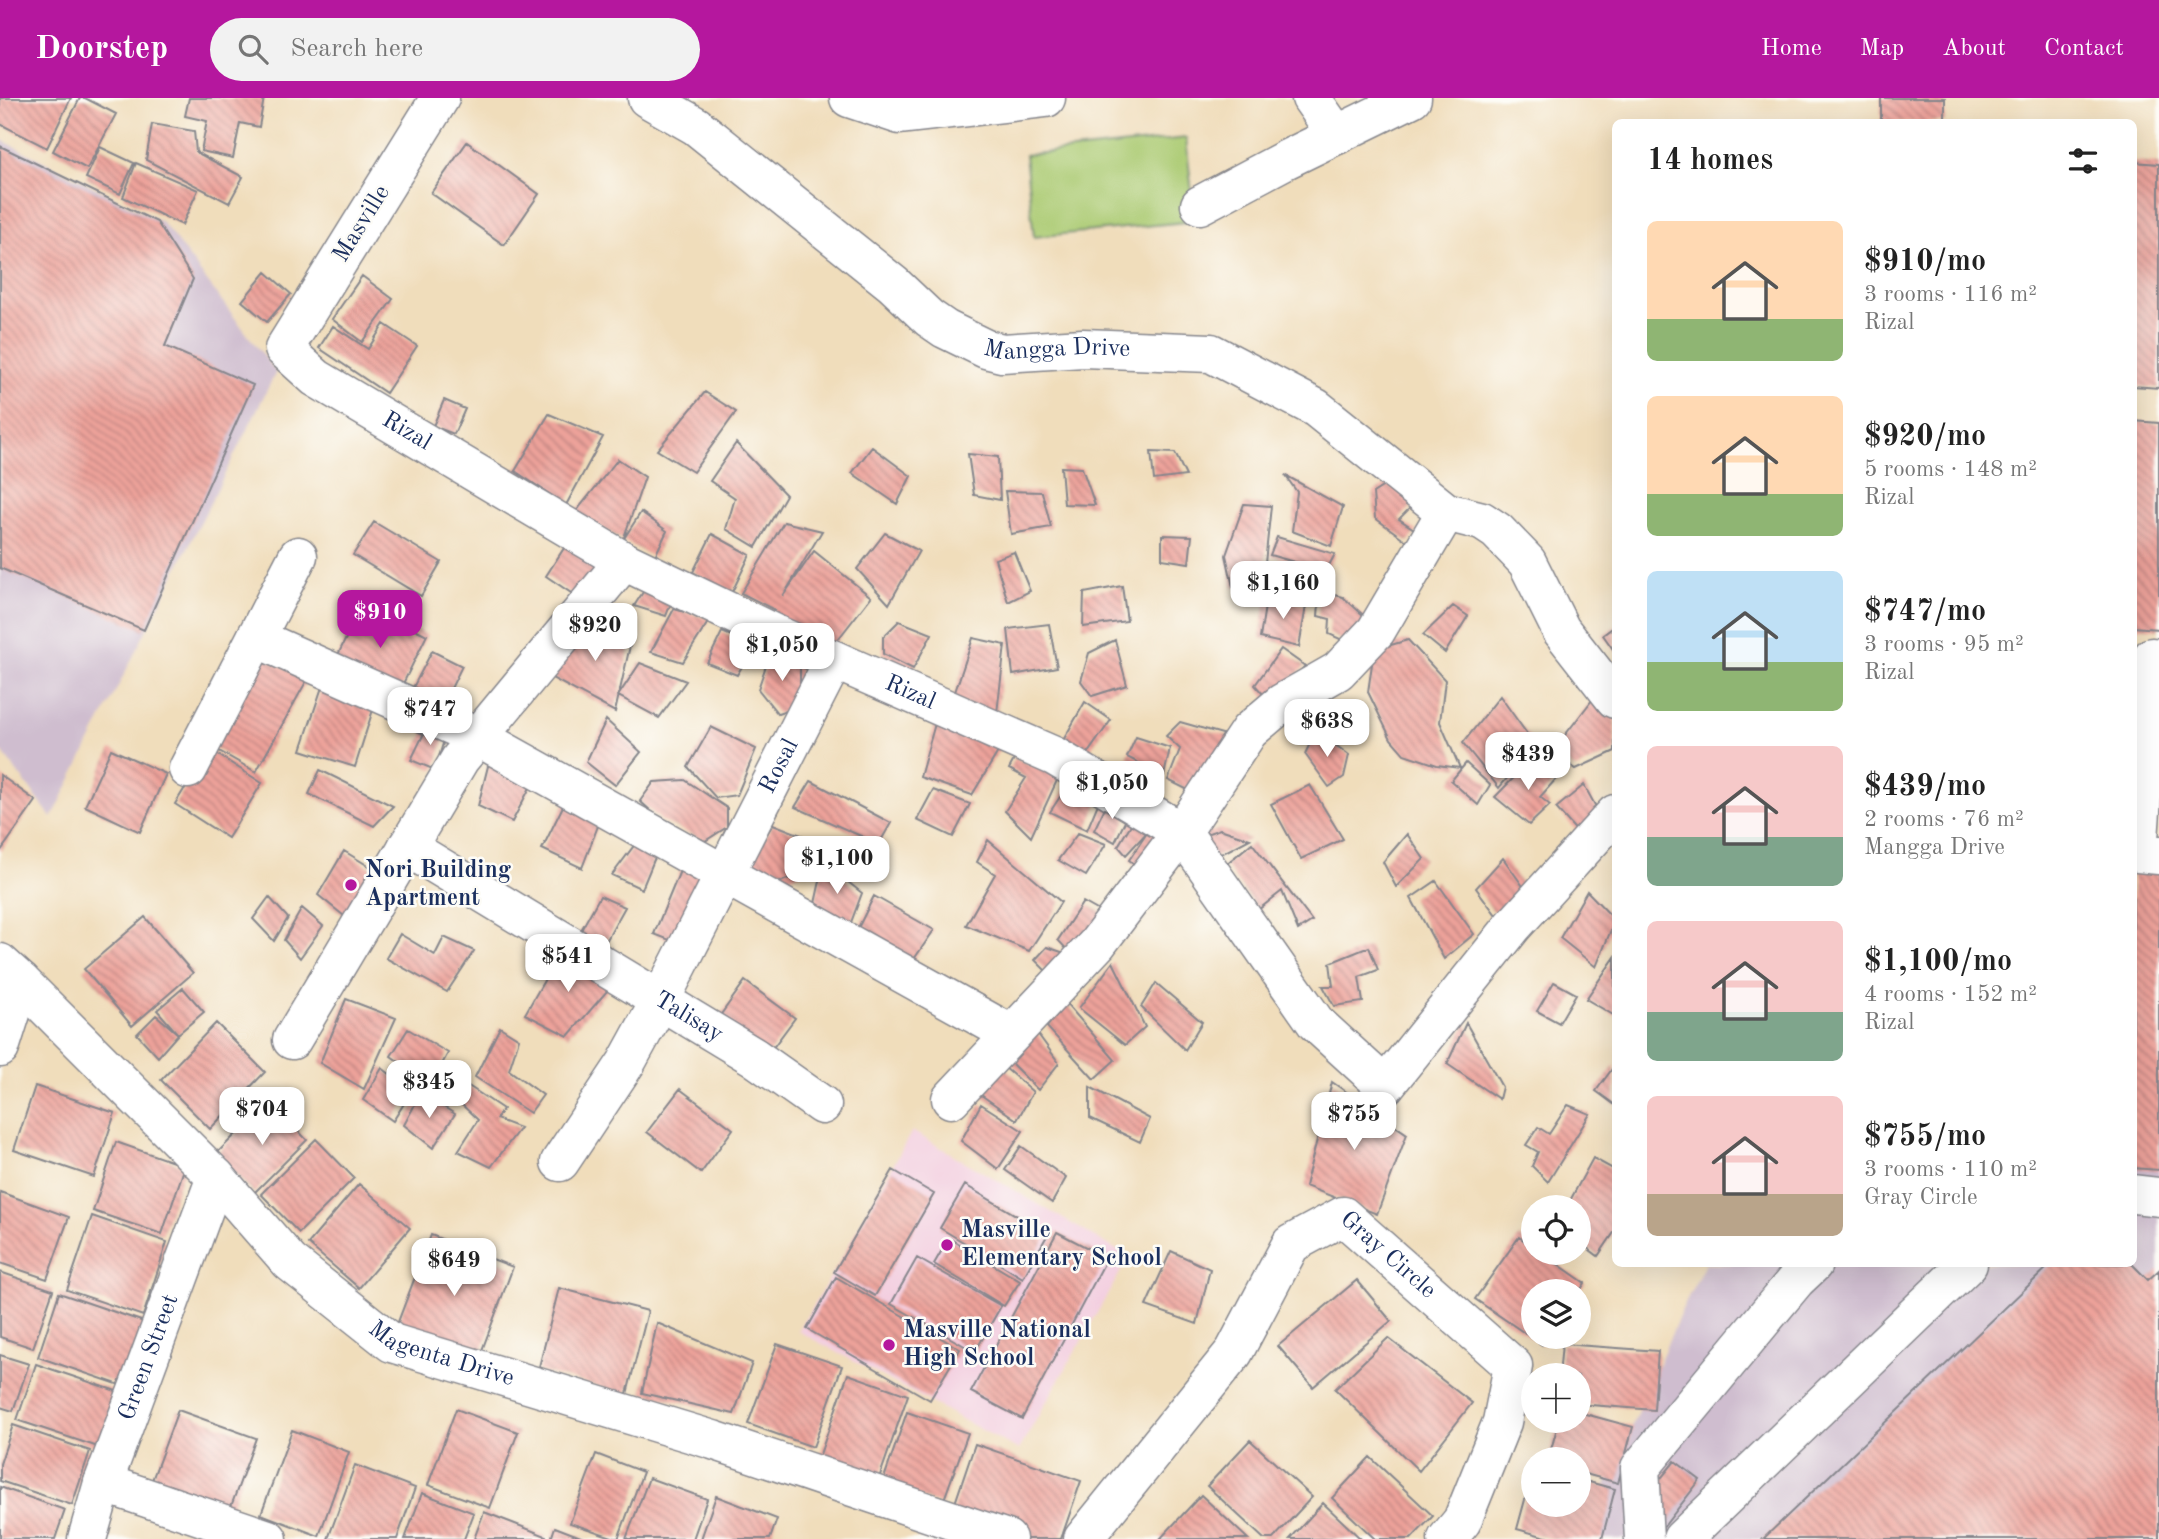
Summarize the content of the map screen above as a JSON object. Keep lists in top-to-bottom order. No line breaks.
{"streets":{"street":["Masville","Mangga Drive","Rizal","Rosal","Talisay","Gray Circle","Magenta Drive","Green Street"]},"crossings":[["Masville","Rizal"],["Rizal","Rosal"],["Rosal","Talisay"],["Magenta Drive","Green Street"]],"places":["Nori Building Apartment","Masville Elementary School","Masville National High School"],"page":{"header":"Doorstep","search":"Search here","nav":["Home","Map","About","Contact"],"heading":"14 homes","list":[{"name":"$910/mo","note":"3 rooms · 116 m² · Rizal"},{"name":"$920/mo","note":"5 rooms · 148 m² · Rizal"},{"name":"$747/mo","note":"3 rooms · 95 m² · Rizal"},{"name":"$439/mo","note":"2 rooms · 76 m² · Mangga Drive"},{"name":"$1,100/mo","note":"4 rooms · 152 m² · Rizal"},{"name":"$755/mo","note":"3 rooms · 110 m² · Gray Circle"}],"price":["$1,160","$910","$920","$1,050","$747","$638","$439","$1,050","$1,100","$541","$345","$704","$755","$649"],"map_buttons":["+","−"]}}
